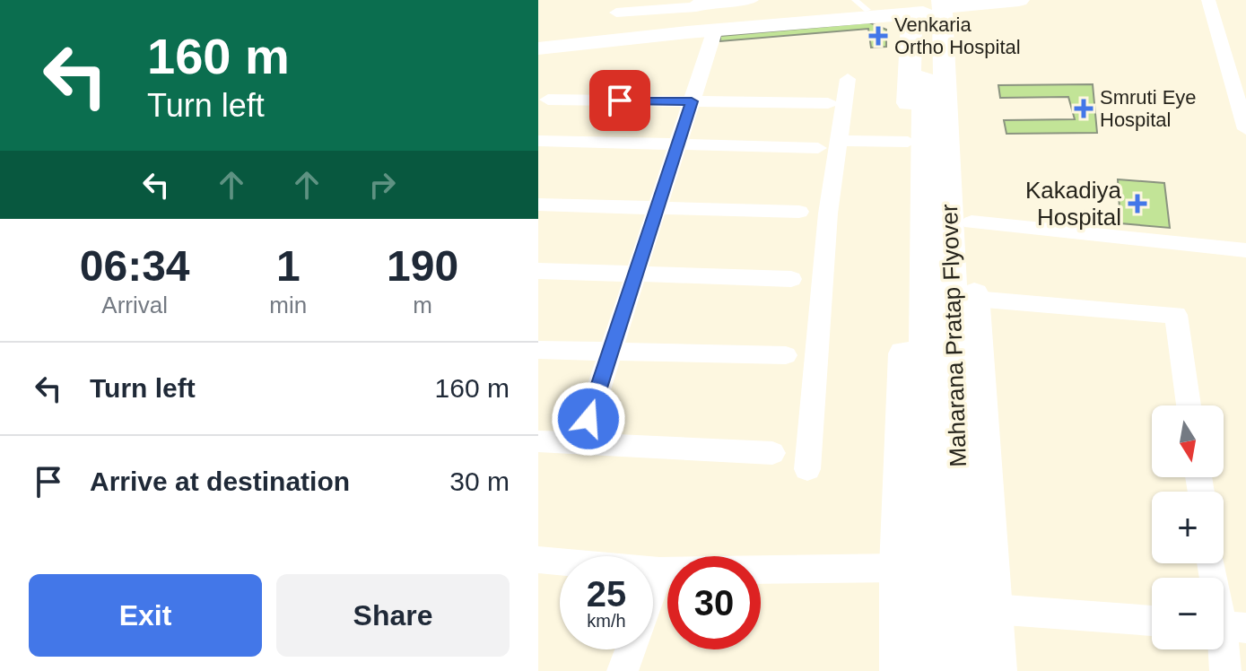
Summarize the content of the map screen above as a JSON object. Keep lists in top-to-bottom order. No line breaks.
{"streets":{"main road":["Maharana Pratap Flyover"]},"places":{"health":["Venkaria Ortho Hospital","Smruti Eye Hospital","Kakadiya Hospital"]},"north":"bottom","page":{"turn":["160 m","Turn left"],"eta":["06:34","Arrival","1","min","190","m"],"list":[{"name":"Turn left","value":"160 m"},{"name":"Arrive at destination","value":"30 m"}],"map_buttons":["+","−"],"speed":"25 km/h","limit":"30","buttons":["Exit","Share"]}}
